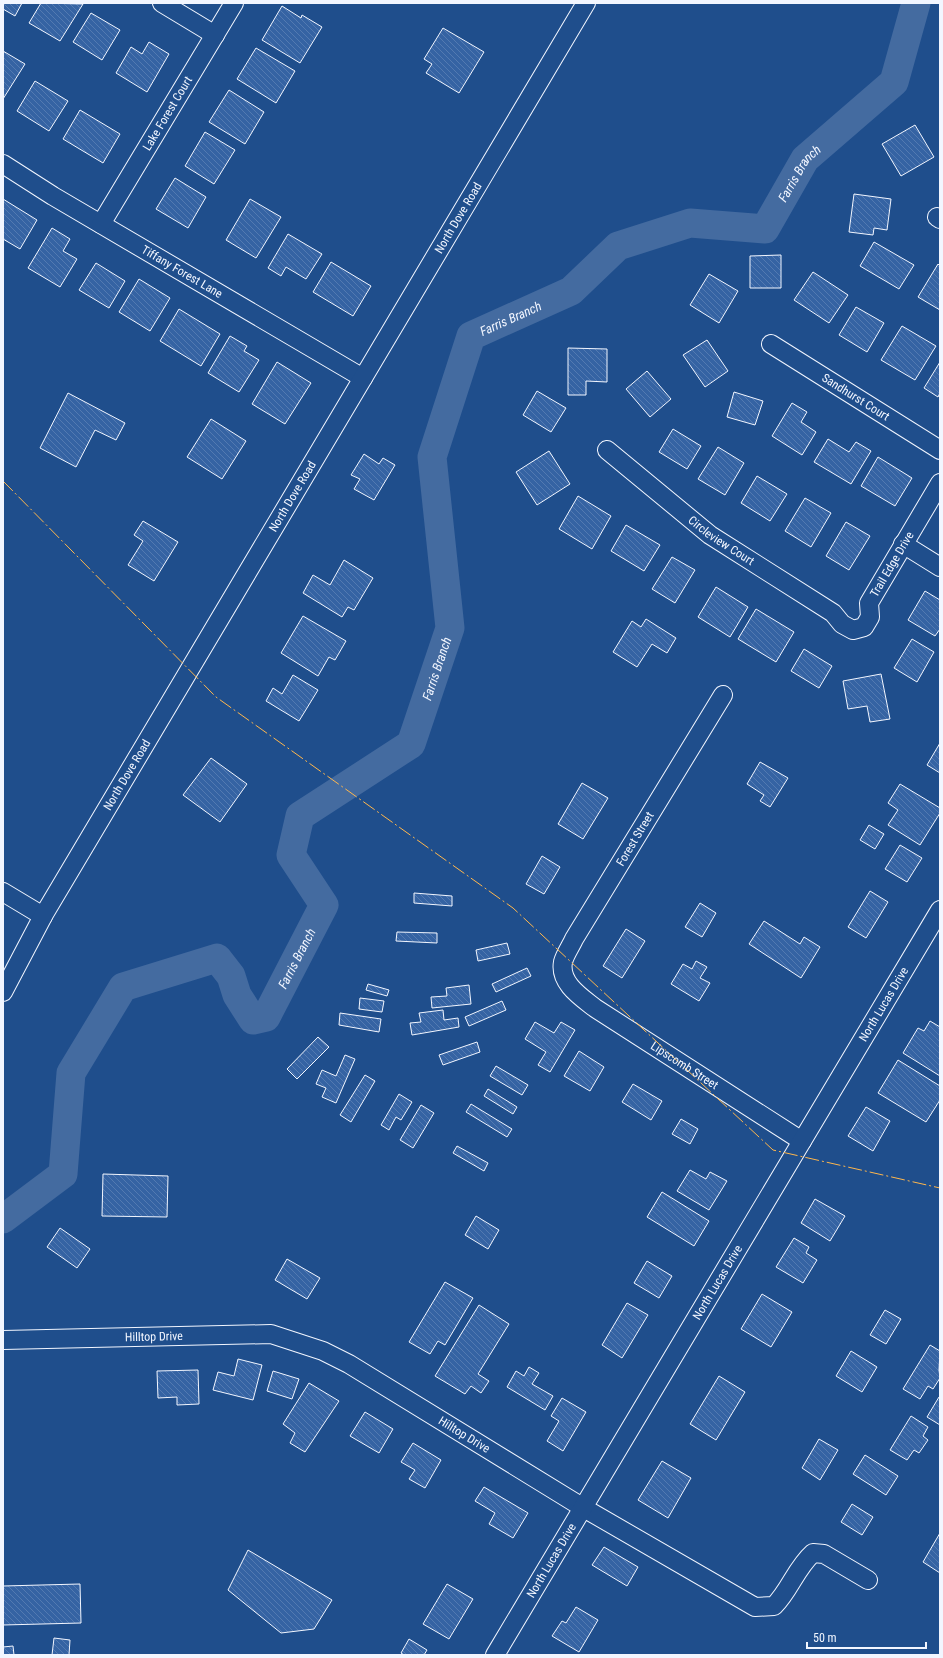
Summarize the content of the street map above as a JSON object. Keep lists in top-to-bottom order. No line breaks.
{"streets":{"street":["Lake Forest Court","North Dove Road","Tiffany Forest Lane","Sandhurst Court","Circleview Court","Trail Edge Drive","Forest Street","North Lucas Drive","Lipscomb Street","Hilltop Drive"]},"crossings":[["Lake Forest Court","Tiffany Forest Lane"],["North Dove Road","Tiffany Forest Lane"],["Circleview Court","Trail Edge Drive"],["Forest Street","Lipscomb Street"],["North Lucas Drive","Lipscomb Street"],["North Lucas Drive","Hilltop Drive"]],"water":["Farris Branch"],"scale_bar":"50 m"}
